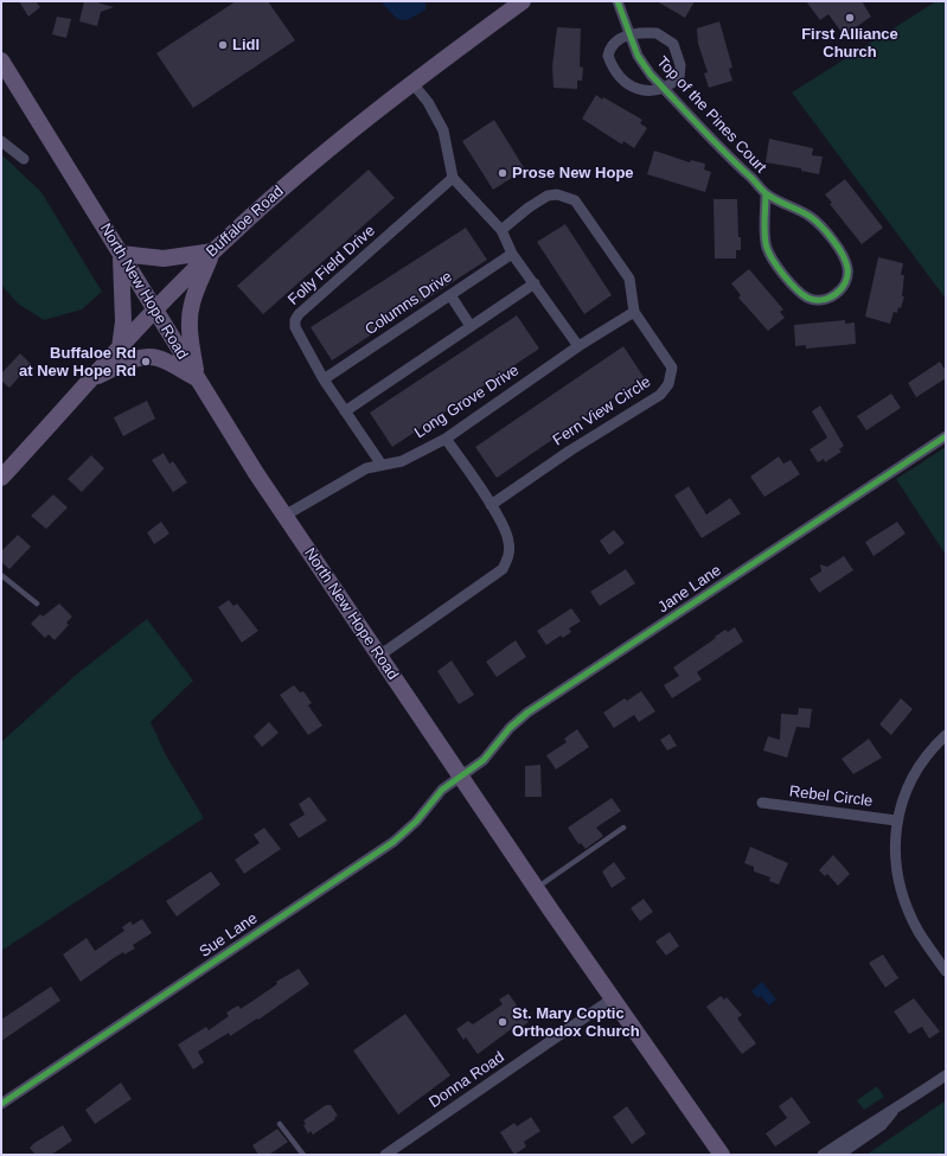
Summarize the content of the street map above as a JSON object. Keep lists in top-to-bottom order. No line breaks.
{"streets":{"main road":["Buffaloe Road","North New Hope Road"],"street":["Top of the Pines Court","Folly Field Drive","Columns Drive","Long Grove Drive","Fern View Circle","Jane Lane","Rebel Circle","Sue Lane","Donna Road"]},"crossings":[["Buffaloe Road","North New Hope Road"],["Folly Field Drive","Columns Drive"],["Folly Field Drive","Long Grove Drive"],["North New Hope Road","Long Grove Drive"],["North New Hope Road","Jane Lane"],["North New Hope Road","Sue Lane"],["North New Hope Road","Donna Road"],["Long Grove Drive","Fern View Circle"],["Jane Lane","Sue Lane"]],"places":["First Alliance Church","Lidl","Prose New Hope","Buffaloe Rd at New Hope Rd","St. Mary Coptic Orthodox Church"]}
